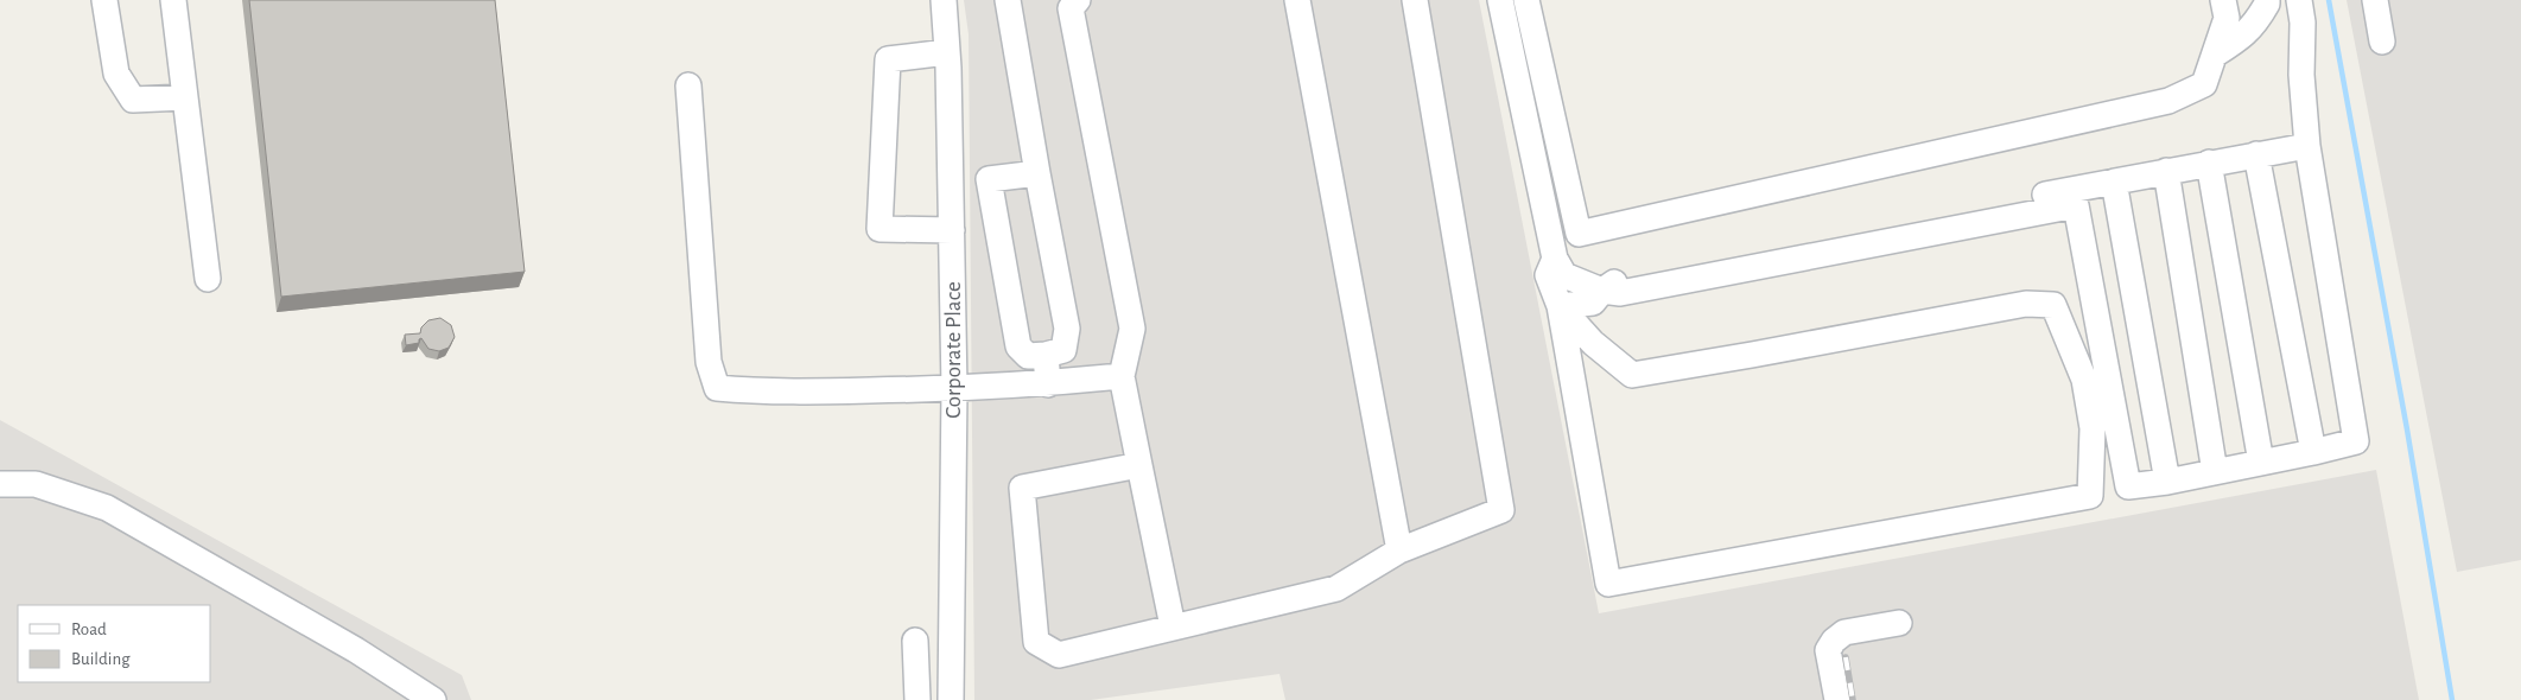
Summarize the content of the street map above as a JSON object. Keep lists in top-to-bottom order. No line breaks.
{"streets":{"street":["Corporate Place"]},"legend":["Road","Building"]}
